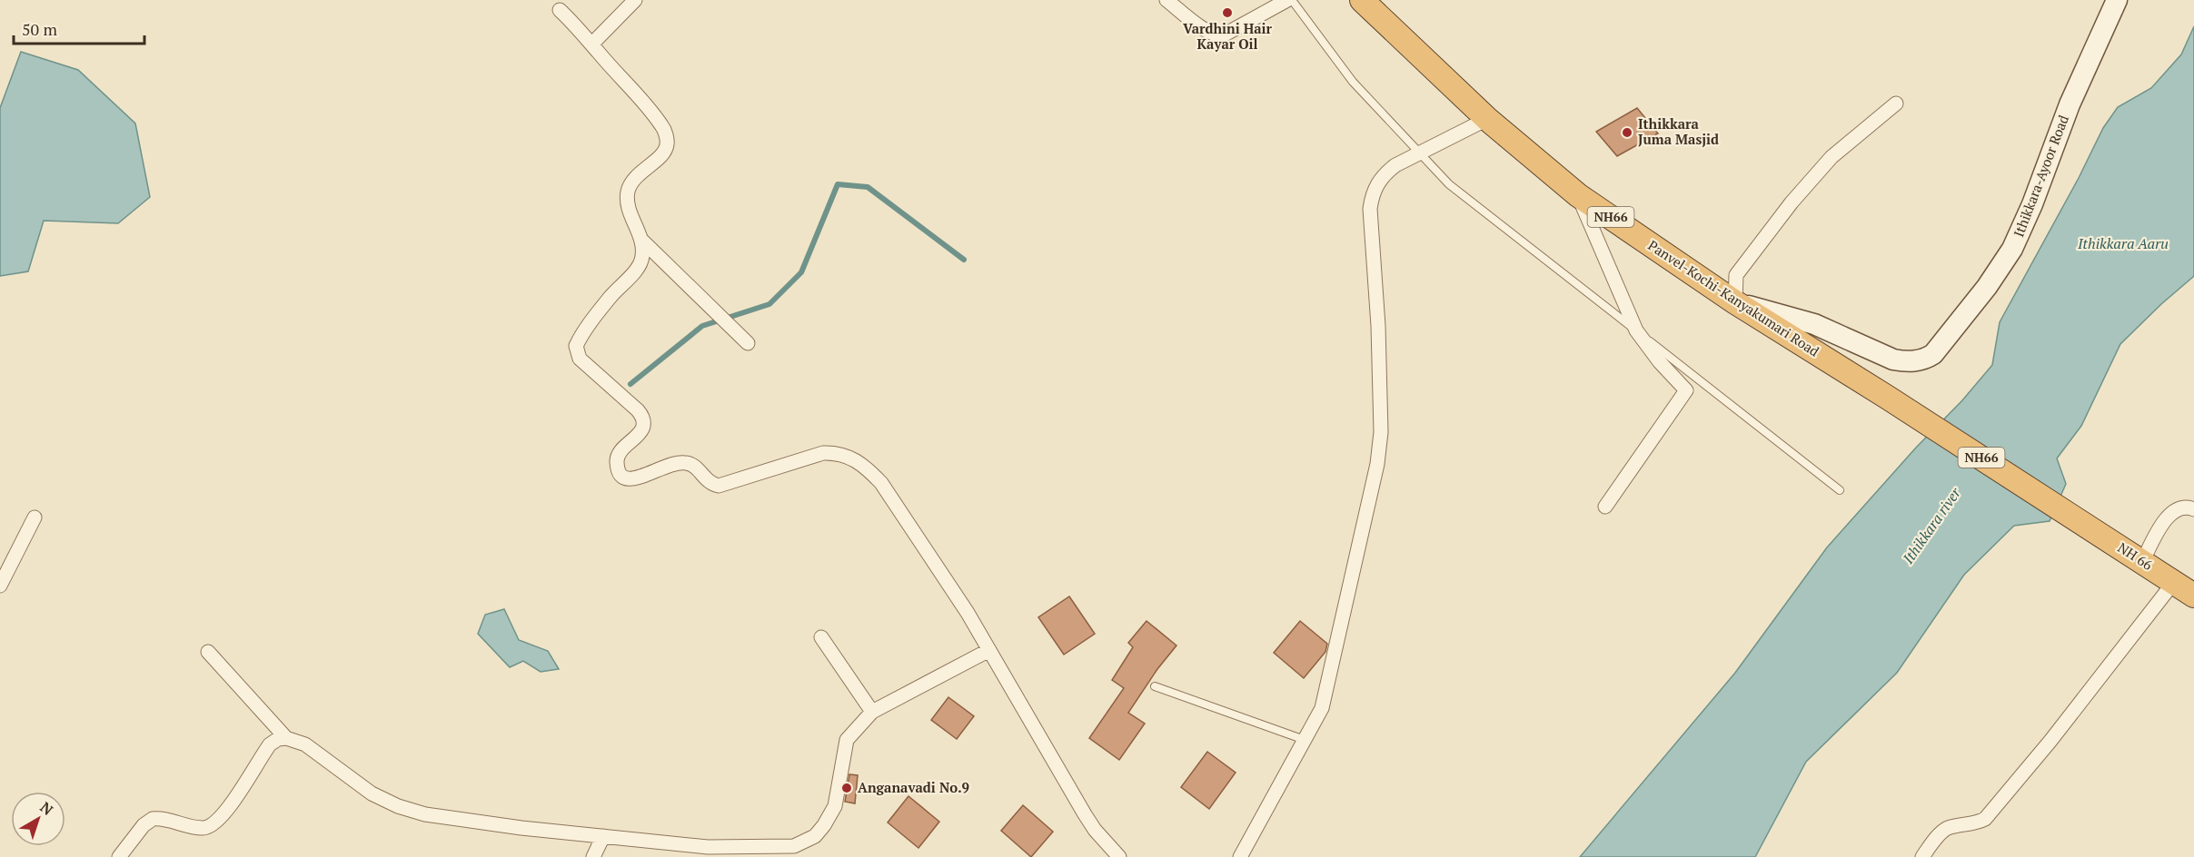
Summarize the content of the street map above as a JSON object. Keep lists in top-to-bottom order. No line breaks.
{"streets":{"highway":["NH66","Panvel-Kochi-Kanyakumari Road","NH 66"],"main road":["Ithikkara-Ayoor Road"]},"crossings":[["Ithikkara-Ayoor Road","Panvel-Kochi-Kanyakumari Road"],["Panvel-Kochi-Kanyakumari Road","NH 66"]],"water":["Ithikkara Aaru","Ithikkara river"],"places":["Vardhini Hair Kayar Oil","Ithikkara Juma Masjid","Anganavadi No.9"],"scale_bar":"50 m","north":"top right"}
